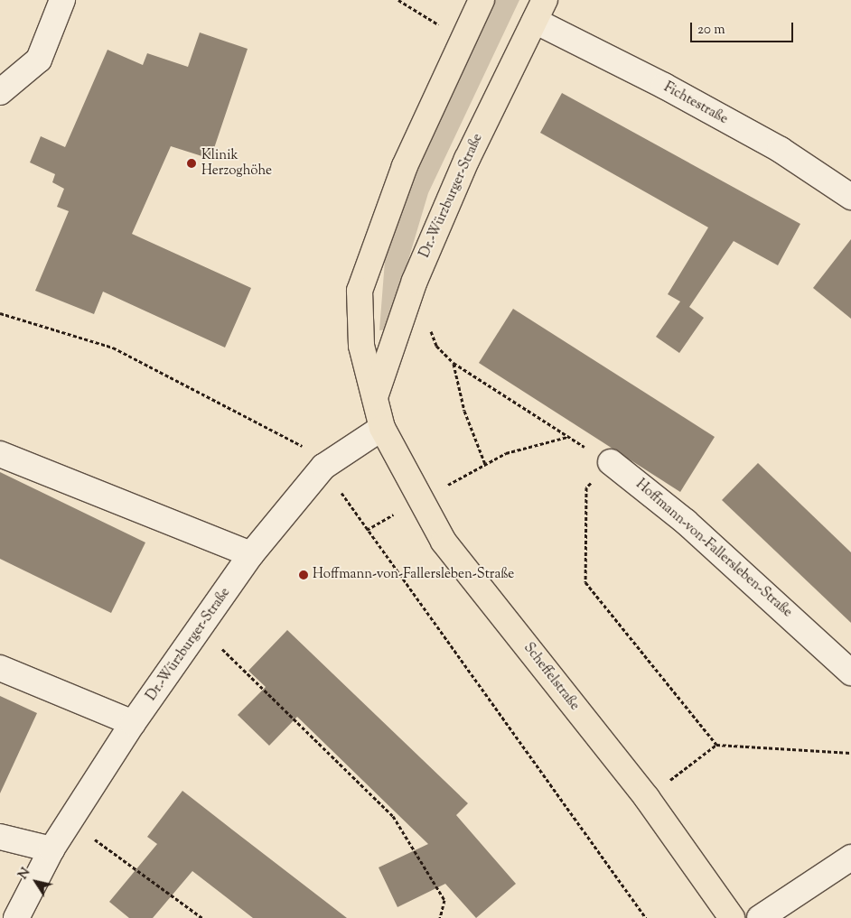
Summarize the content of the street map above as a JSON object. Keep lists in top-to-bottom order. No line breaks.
{"streets":{"main road":["Dr.-Würzburger-Straße","Scheffelstraße"],"street":["Fichtestraße","Hoffmann-von-Fallersleben-Straße"]},"crossings":[["Fichtestraße","Dr.-Würzburger-Straße"],["Dr.-Würzburger-Straße","Scheffelstraße"]],"places":["Klinik Herzoghöhe","Hoffmann-von-Fallersleben-Straße"],"scale_bar":"20 m","north":"top left"}
